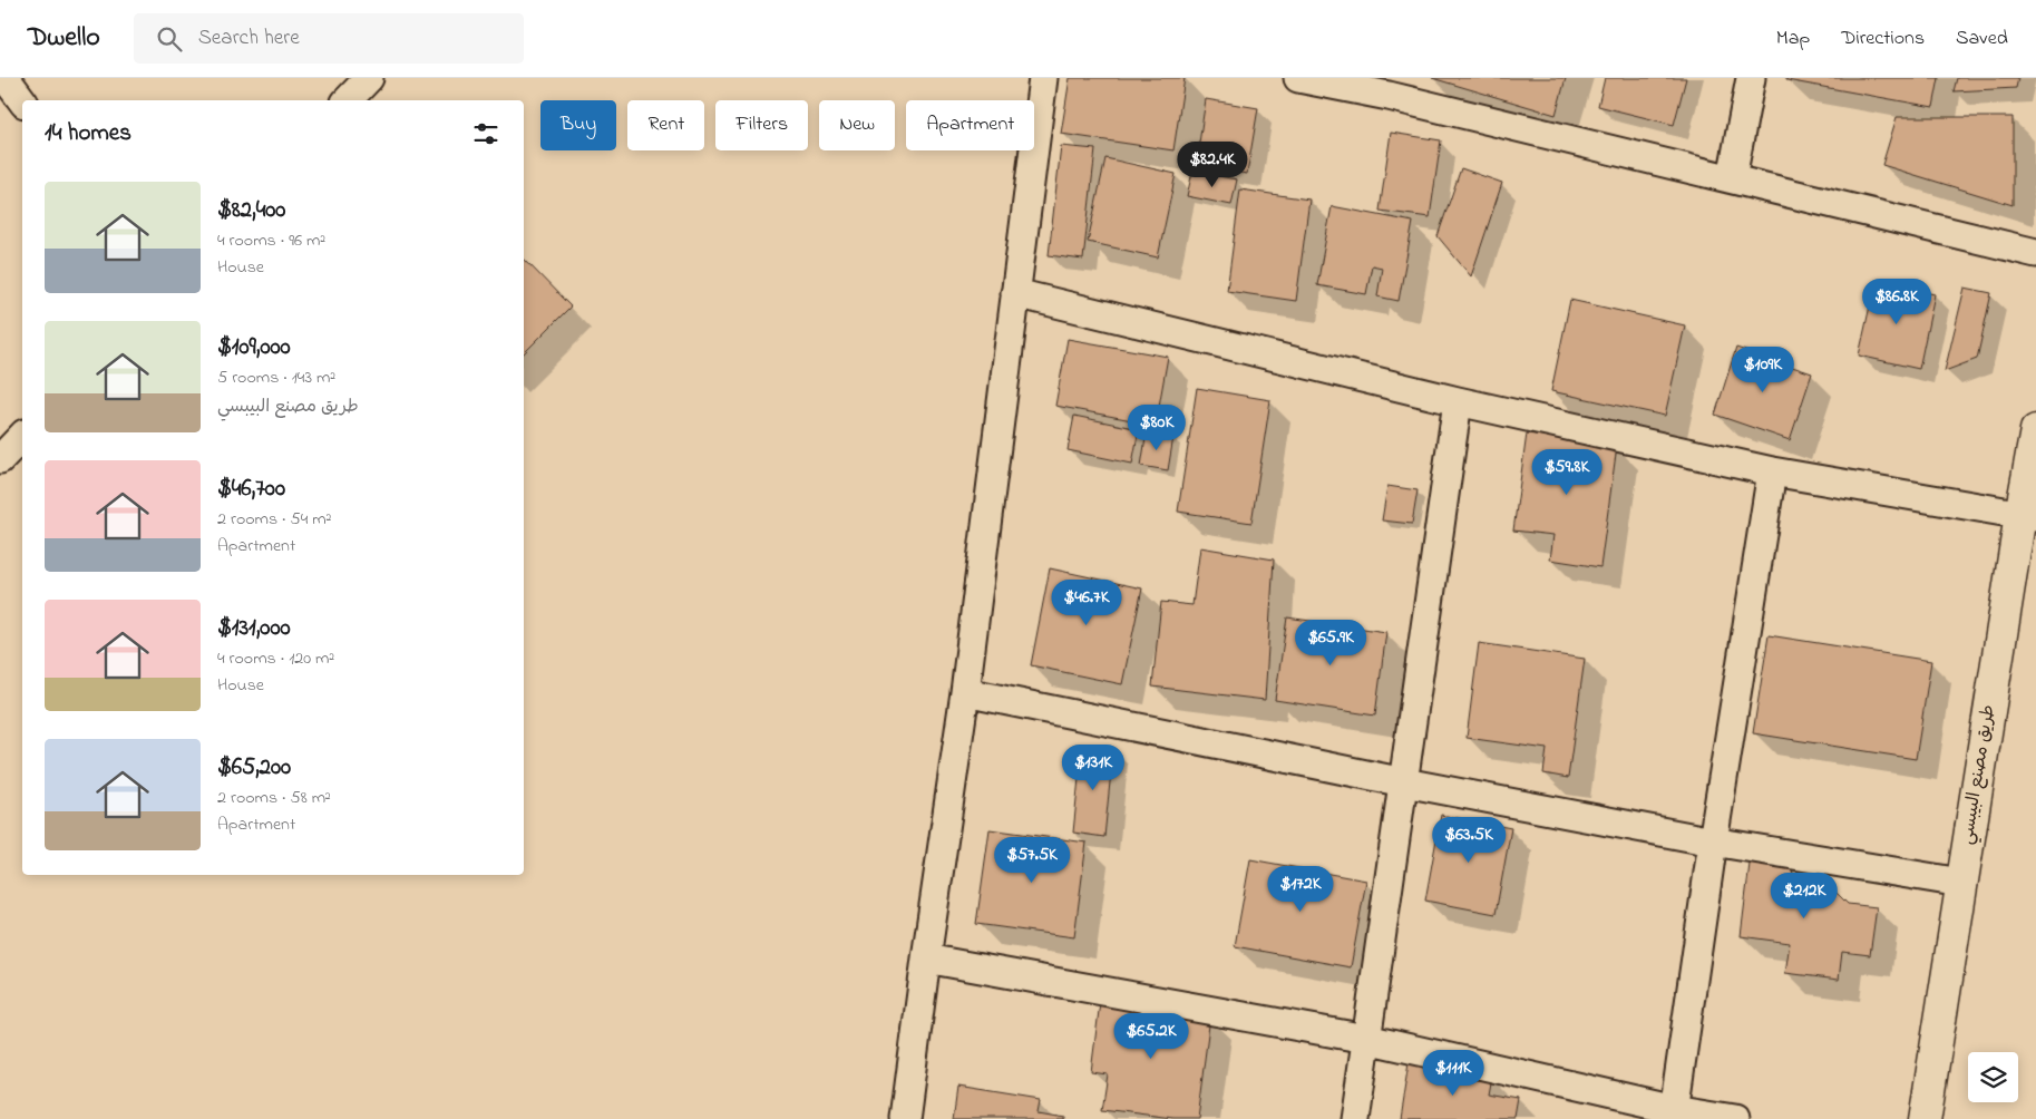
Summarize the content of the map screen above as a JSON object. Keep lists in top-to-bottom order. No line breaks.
{"streets":{"main road":["طريق مصنع البيبسي"]},"page":{"header":"Dwello","search":"Search here","nav":["Map","Directions","Saved"],"chip":["Buy","Rent","Filters","New","Apartment"],"heading":"14 homes","price":["$82.4K","$86.8K","$109K","$80K","$59.8K","$46.7K","$65.9K","$131K","$63.5K","$57.5K","$172K","$212K","$65.2K","$111K"],"list":[{"name":"$82,400","note":"4 rooms · 96 m² · House"},{"name":"$109,000","note":"5 rooms · 143 m² · طريق مصنع البيبسي"},{"name":"$46,700","note":"2 rooms · 54 m² · Apartment"},{"name":"$131,000","note":"4 rooms · 120 m² · House"},{"name":"$65,200","note":"2 rooms · 58 m² · Apartment"}]}}
